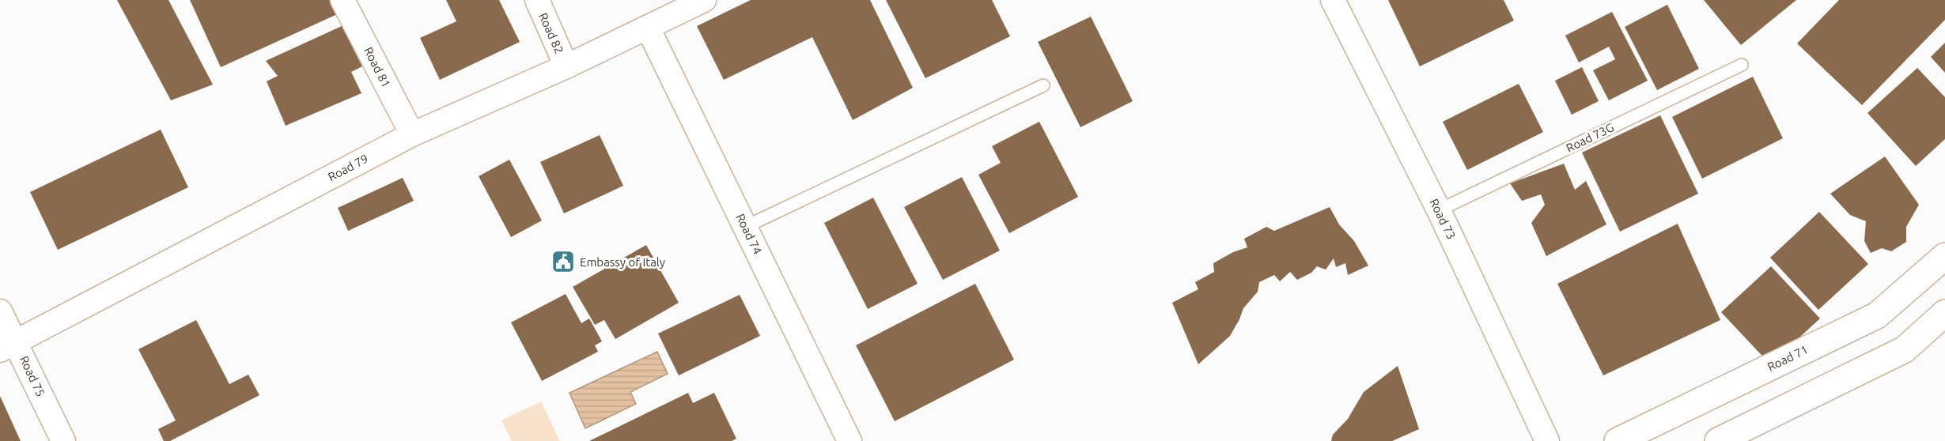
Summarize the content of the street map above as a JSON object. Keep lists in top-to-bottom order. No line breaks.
{"streets":{"street":["Road 82","Road 81","Road 79","Road 73","Road 74","Road 71","Road 75"],"lane":["Road 73G"]},"crossings":[["Road 82","Road 79"],["Road 81","Road 79"],["Road 73G","Road 73"],["Road 79","Road 74"],["Road 79","Road 75"]],"places":{"public building":["Embassy of Italy"]}}
